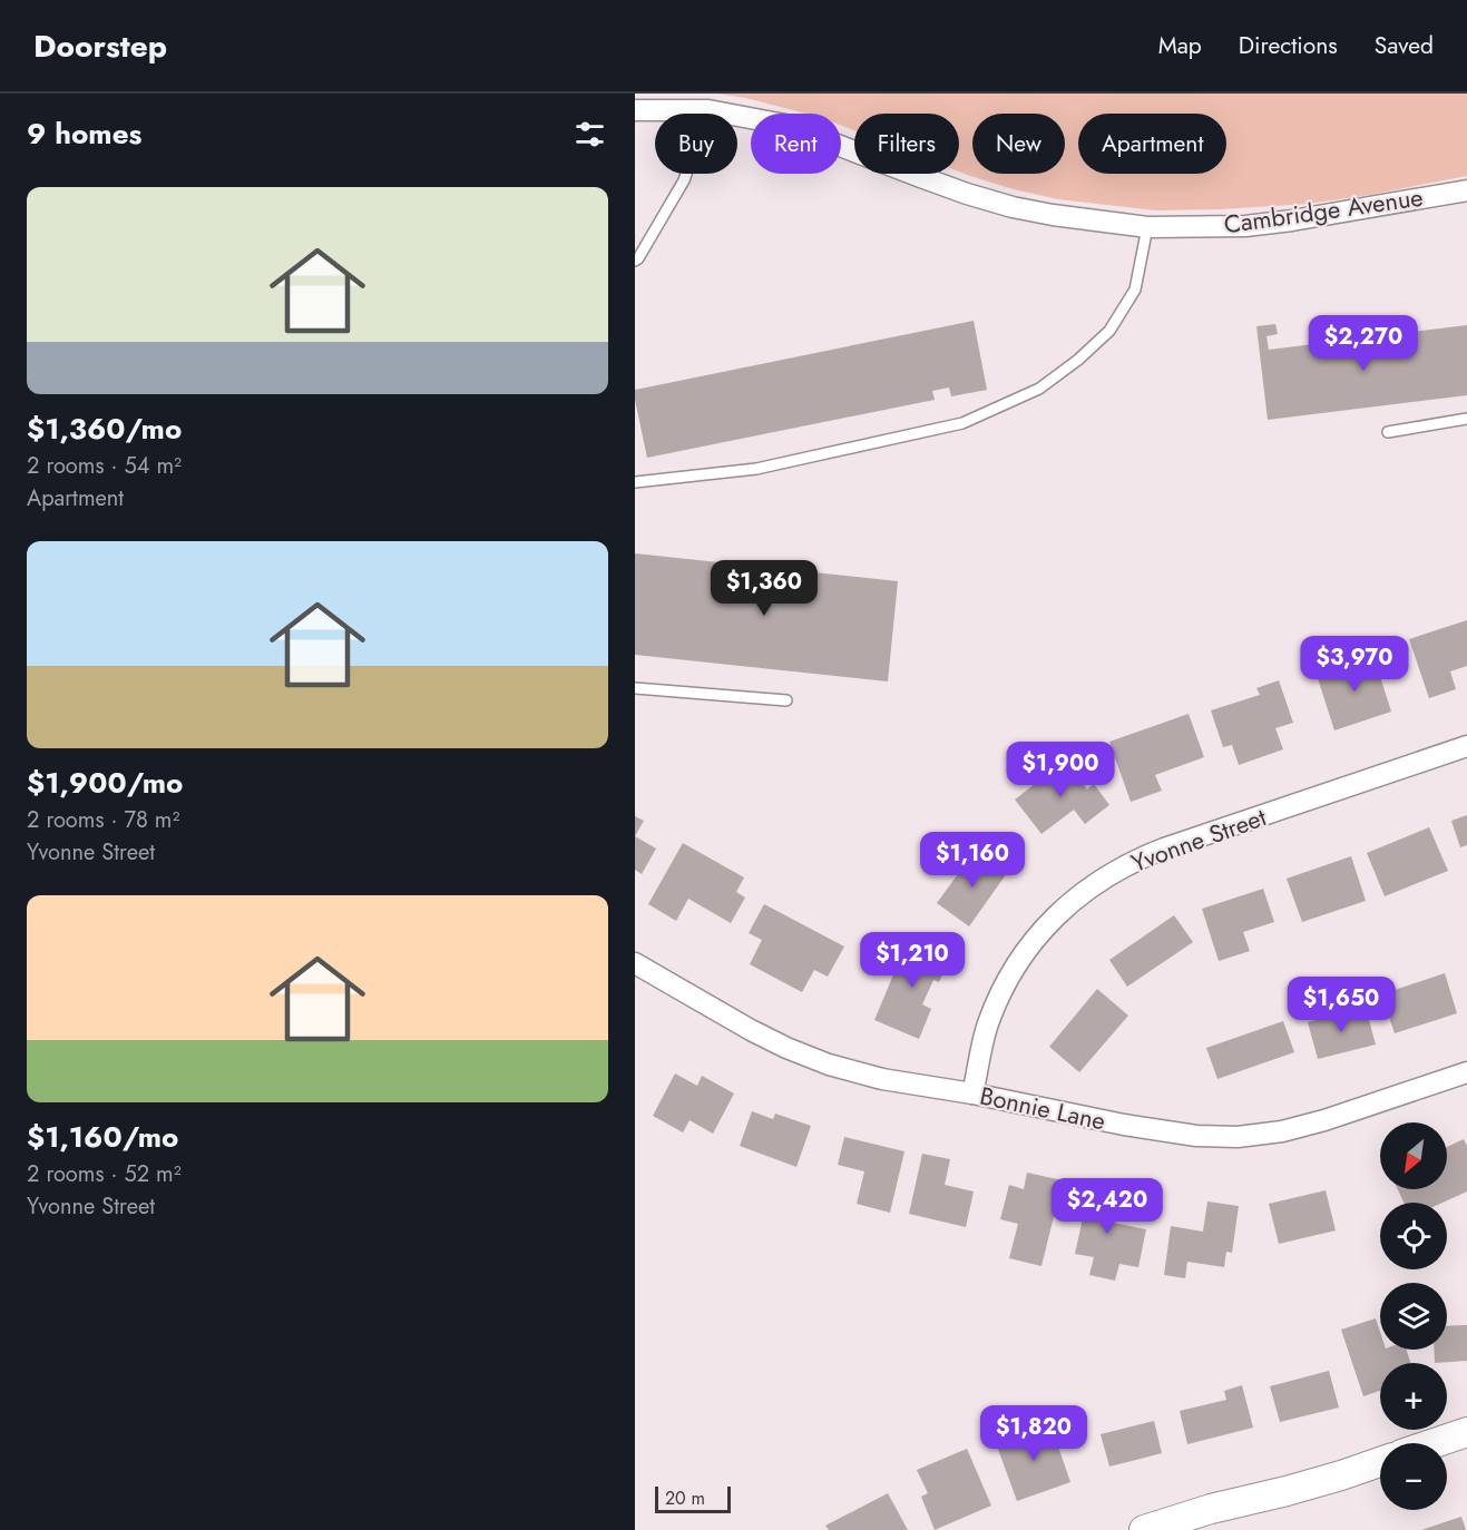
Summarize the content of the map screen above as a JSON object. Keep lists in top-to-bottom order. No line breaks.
{"streets":{"street":["Cambridge Avenue","Yvonne Street","Bonnie Lane"]},"crossings":[["Yvonne Street","Bonnie Lane"]],"scale_bar":"20 m","north":"bottom left","page":{"header":"Doorstep","nav":["Map","Directions","Saved"],"heading":"9 homes","chip":["Buy","Rent","Filters","New","Apartment"],"list":[{"name":"$1,360/mo","note":"2 rooms · 54 m² · Apartment"},{"name":"$1,900/mo","note":"2 rooms · 78 m² · Yvonne Street"},{"name":"$1,160/mo","note":"2 rooms · 52 m² · Yvonne Street"}],"price":["$2,270","$1,360","$3,970","$1,900","$1,160","$1,210","$1,650","$2,420","$1,820"],"map_buttons":["+","−"],"scale":"20 m"}}
